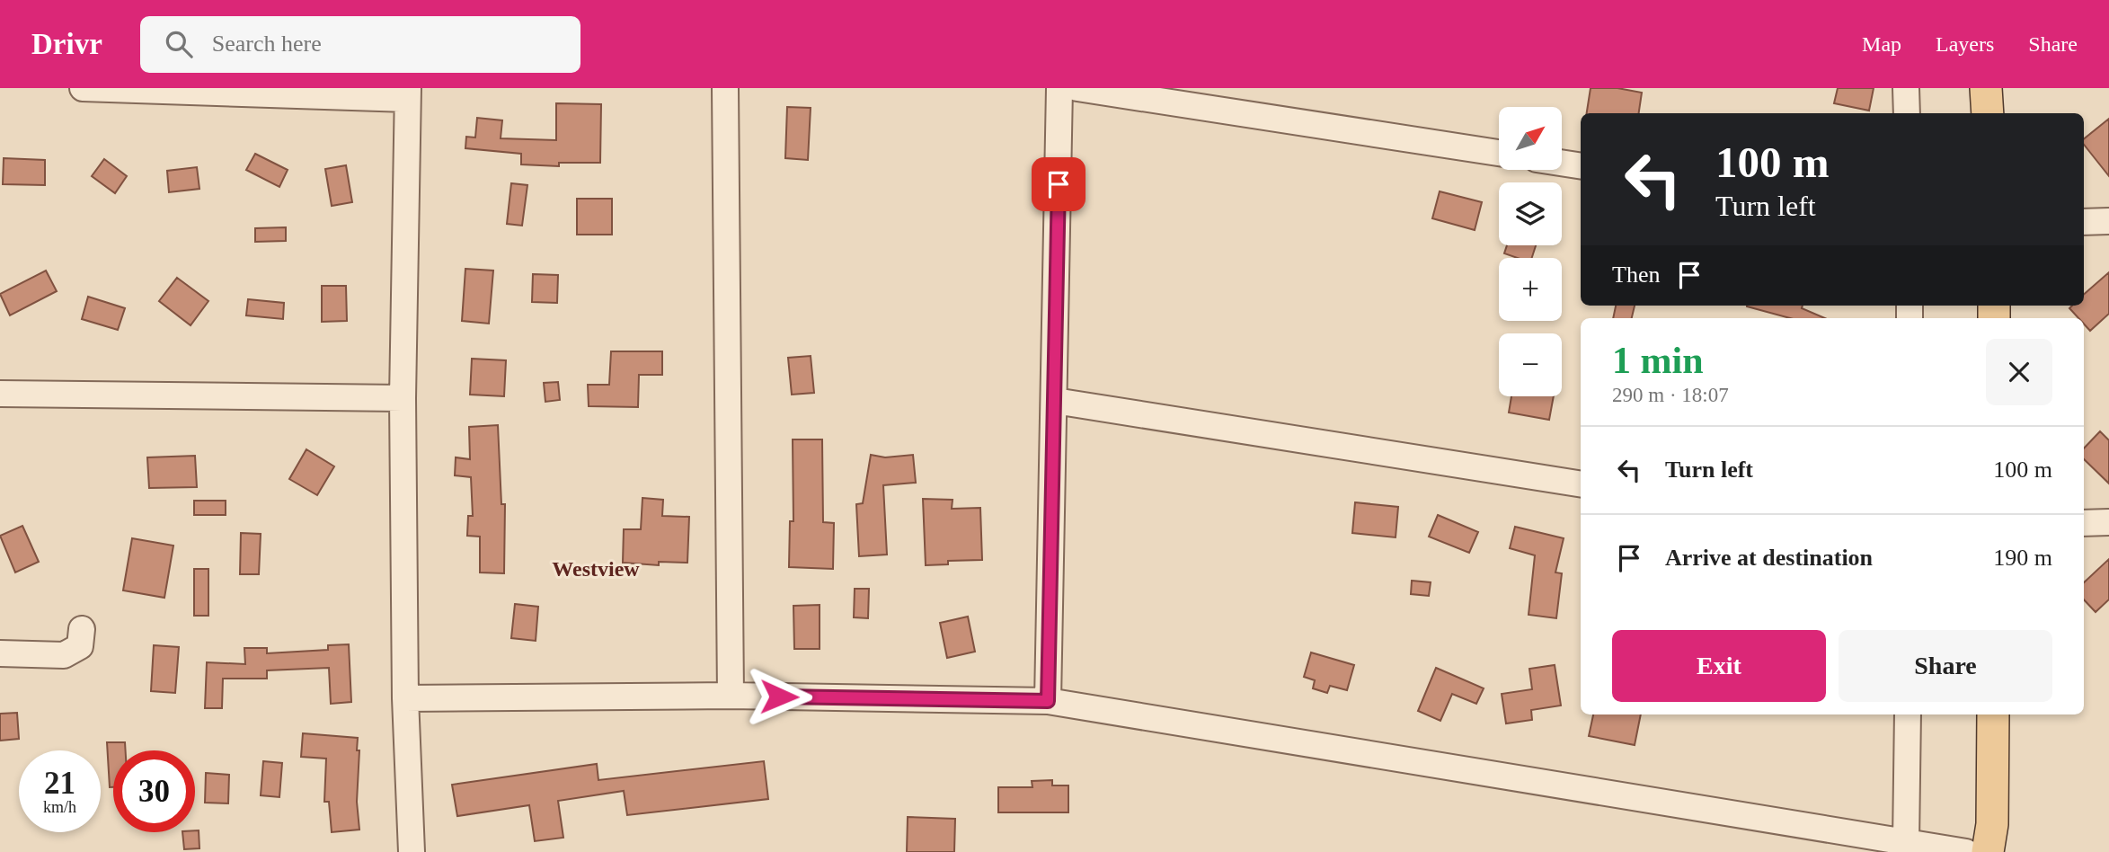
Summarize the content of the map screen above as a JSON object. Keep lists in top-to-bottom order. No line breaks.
{"districts":["Westview"],"north":"top right","page":{"header":"Drivr","search":"Search here","nav":["Map","Layers","Share"],"map_buttons":["+","−"],"turn":["100 m","Turn left"],"then":"Then","heading":["1 min","290 m · 18:07"],"list":[{"name":"Turn left","value":"100 m"},{"name":"Arrive at destination","value":"190 m"}],"buttons":["Exit","Share"],"speed":"21 km/h","limit":"30"}}
